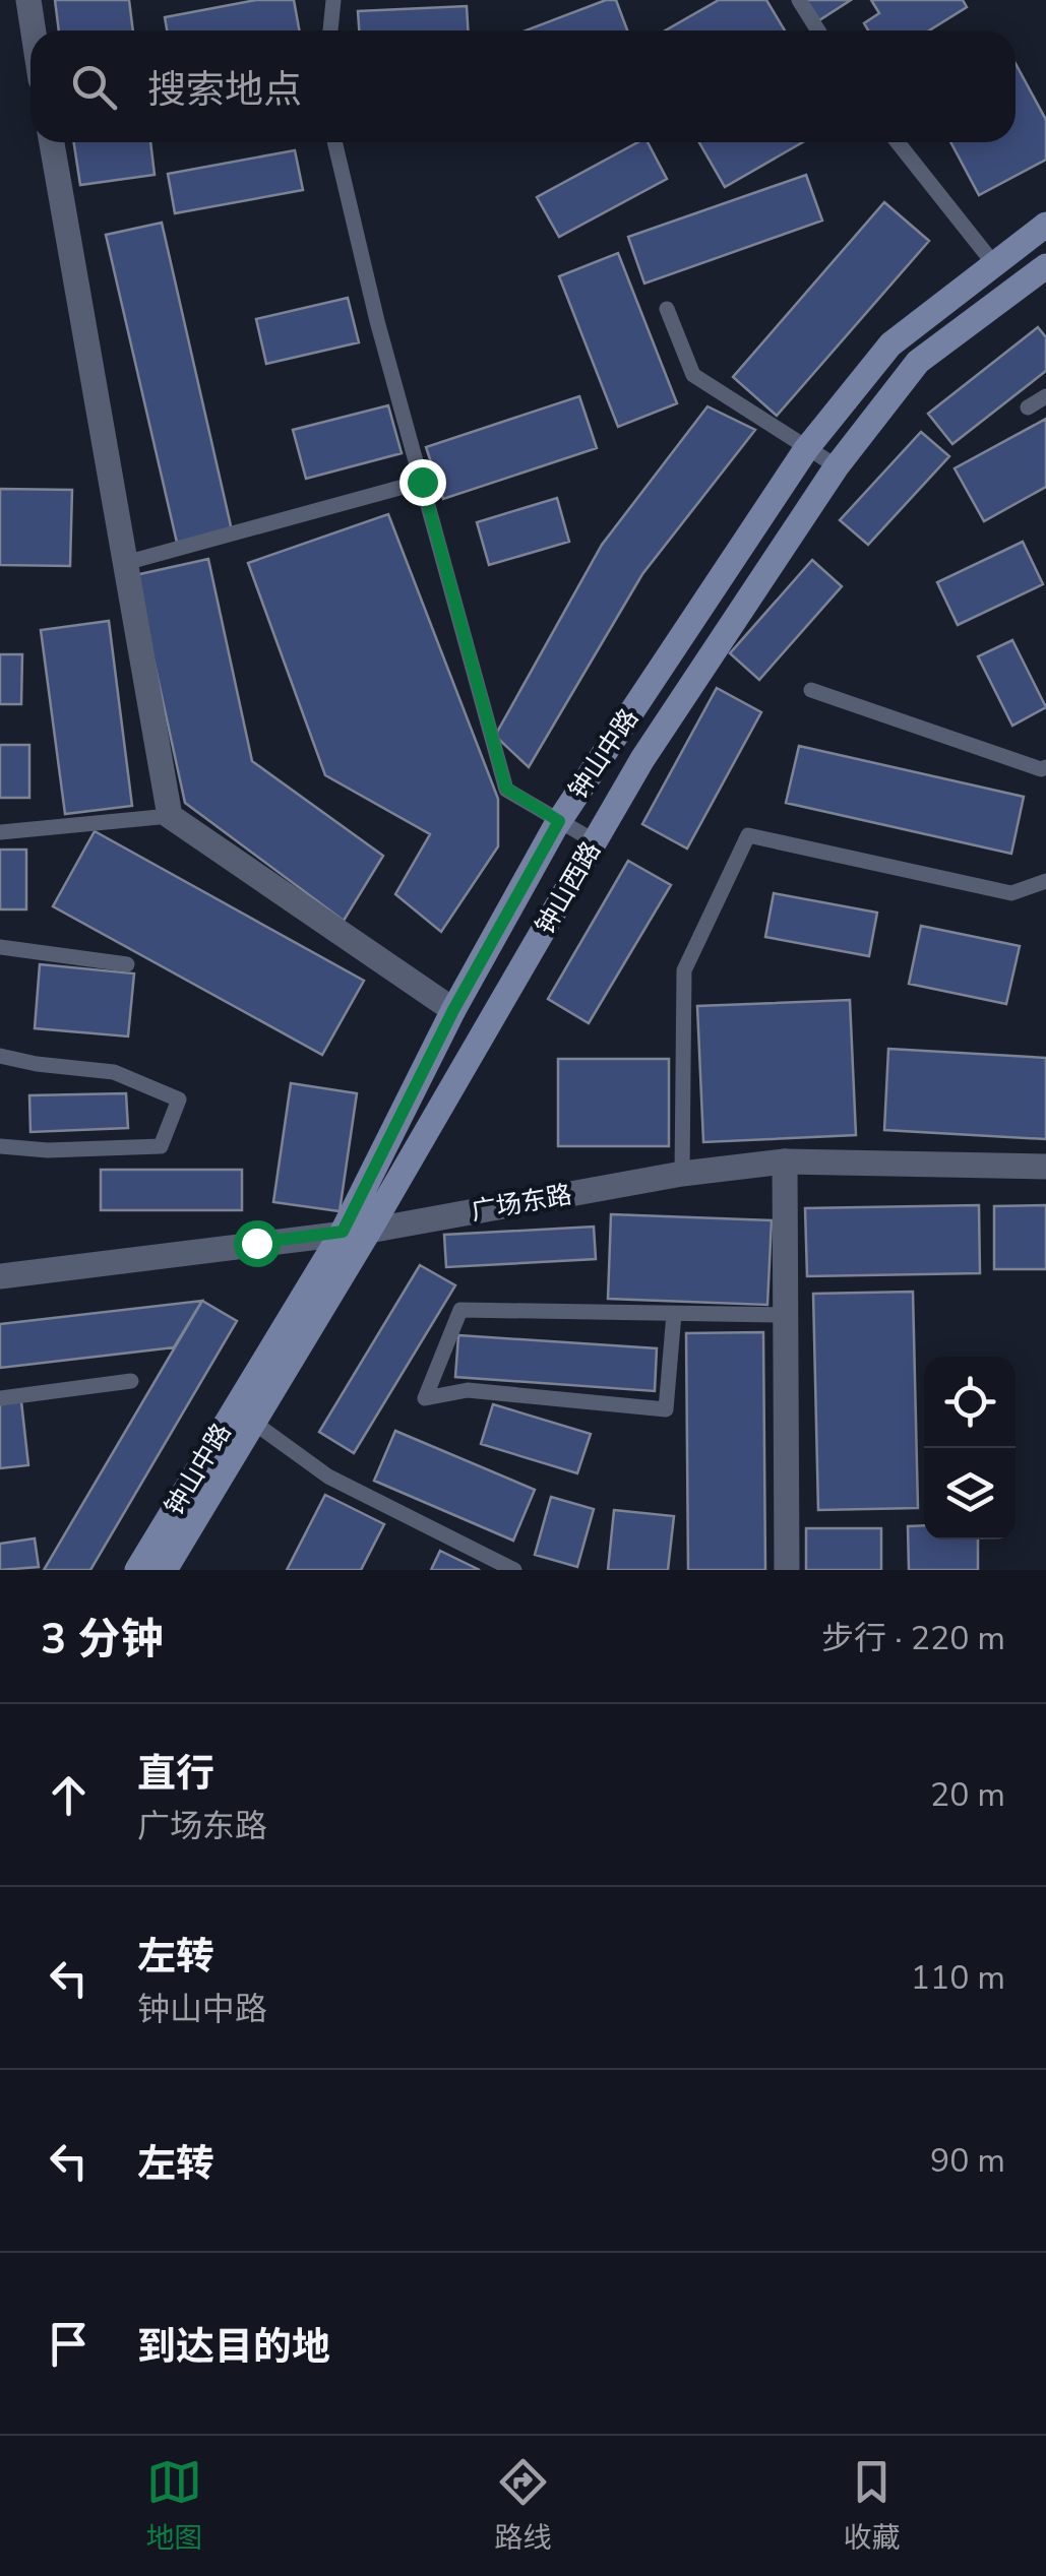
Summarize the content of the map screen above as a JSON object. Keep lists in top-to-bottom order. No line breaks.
{"streets":{"main road":["钟山中路","钟山西路"],"street":["广场东路"]},"crossings":[["钟山中路","钟山西路"],["钟山中路","广场东路"],["钟山西路","广场东路"]],"page":{"search":"搜索地点","heading":["3 分钟","步行 · 220 m"],"list":[["直行","广场东路","20 m"],["左转","钟山中路","110 m"],["左转","90 m"],"到达目的地"],"nav":["地图","路线","收藏"]}}
